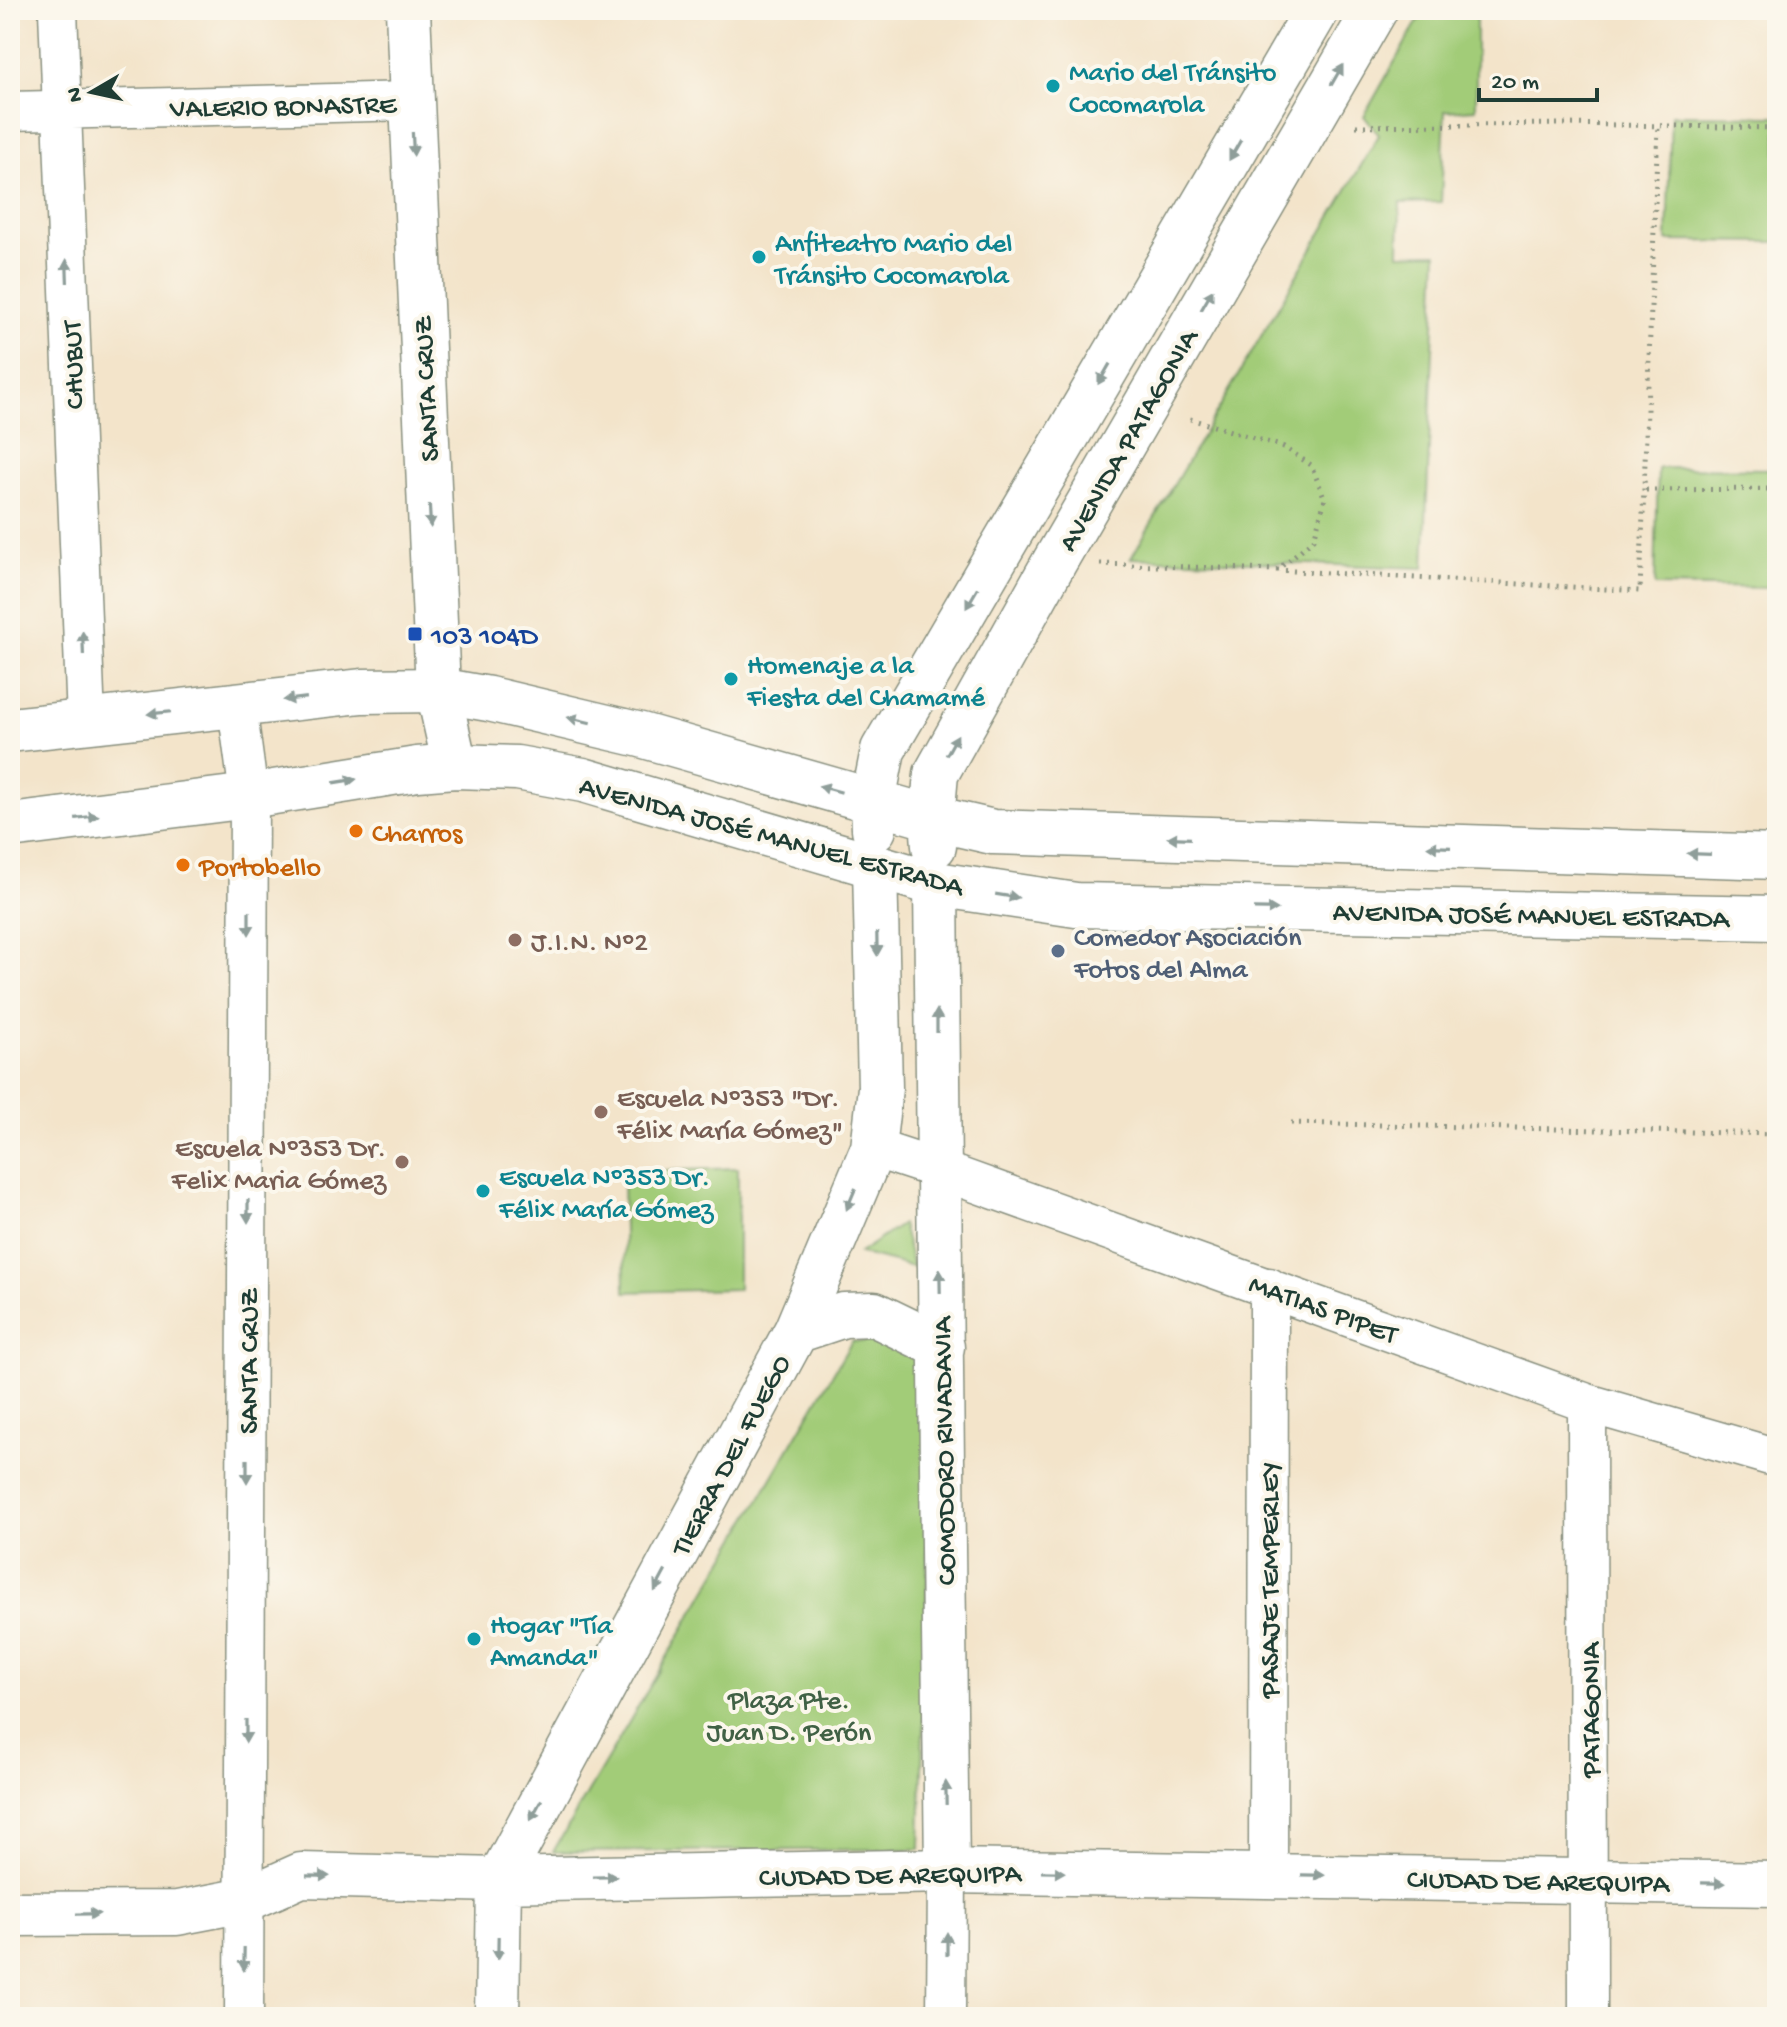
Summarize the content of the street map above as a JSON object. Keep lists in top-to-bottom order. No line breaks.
{"streets":{"main road":["SANTA CRUZ","AVENIDA PATAGONIA","AVENIDA JOSÉ MANUEL ESTRADA","COMODORO RIVADAVIA","TIERRA DEL FUEGO","CIUDAD DE AREQUIPA"],"street":["VALERIO BONASTRE","CHUBUT","MATIAS PIPET","PASAJE TEMPERLEY","PATAGONIA"]},"crossings":[["VALERIO BONASTRE","CHUBUT"],["VALERIO BONASTRE","SANTA CRUZ"],["CHUBUT","AVENIDA JOSÉ MANUEL ESTRADA"],["SANTA CRUZ","AVENIDA JOSÉ MANUEL ESTRADA"],["SANTA CRUZ","CIUDAD DE AREQUIPA"],["AVENIDA PATAGONIA","AVENIDA JOSÉ MANUEL ESTRADA"],["AVENIDA PATAGONIA","COMODORO RIVADAVIA"],["AVENIDA PATAGONIA","TIERRA DEL FUEGO"],["AVENIDA JOSÉ MANUEL ESTRADA","COMODORO RIVADAVIA"],["AVENIDA JOSÉ MANUEL ESTRADA","TIERRA DEL FUEGO"],["MATIAS PIPET","COMODORO RIVADAVIA"],["MATIAS PIPET","TIERRA DEL FUEGO"],["MATIAS PIPET","PASAJE TEMPERLEY"],["MATIAS PIPET","PATAGONIA"],["COMODORO RIVADAVIA","CIUDAD DE AREQUIPA"],["TIERRA DEL FUEGO","CIUDAD DE AREQUIPA"],["PASAJE TEMPERLEY","CIUDAD DE AREQUIPA"],["PATAGONIA","CIUDAD DE AREQUIPA"]],"one_way":["CHUBUT","SANTA CRUZ","COMODORO RIVADAVIA","TIERRA DEL FUEGO","CIUDAD DE AREQUIPA"],"parks":["Plaza Pte. Juan D. Perón"],"places":{"other":["Mario del Tránsito Cocomarola","Anfiteatro Mario del Tránsito Cocomarola","Homenaje a la Fiesta del Chamamé","Charros","Portobello","J.I.N. Nº2","Comedor Asociación Fotos del Alma","Escuela Nº353 \"Dr. Félix María Gómez\"","Escuela Nº353 Dr. Felix Maria Gómez","Escuela Nº353 Dr. Félix María Gómez","Hogar \"Tía Amanda\""],"transit":["103 104D"]},"scale_bar":"20 m","north":"left"}
